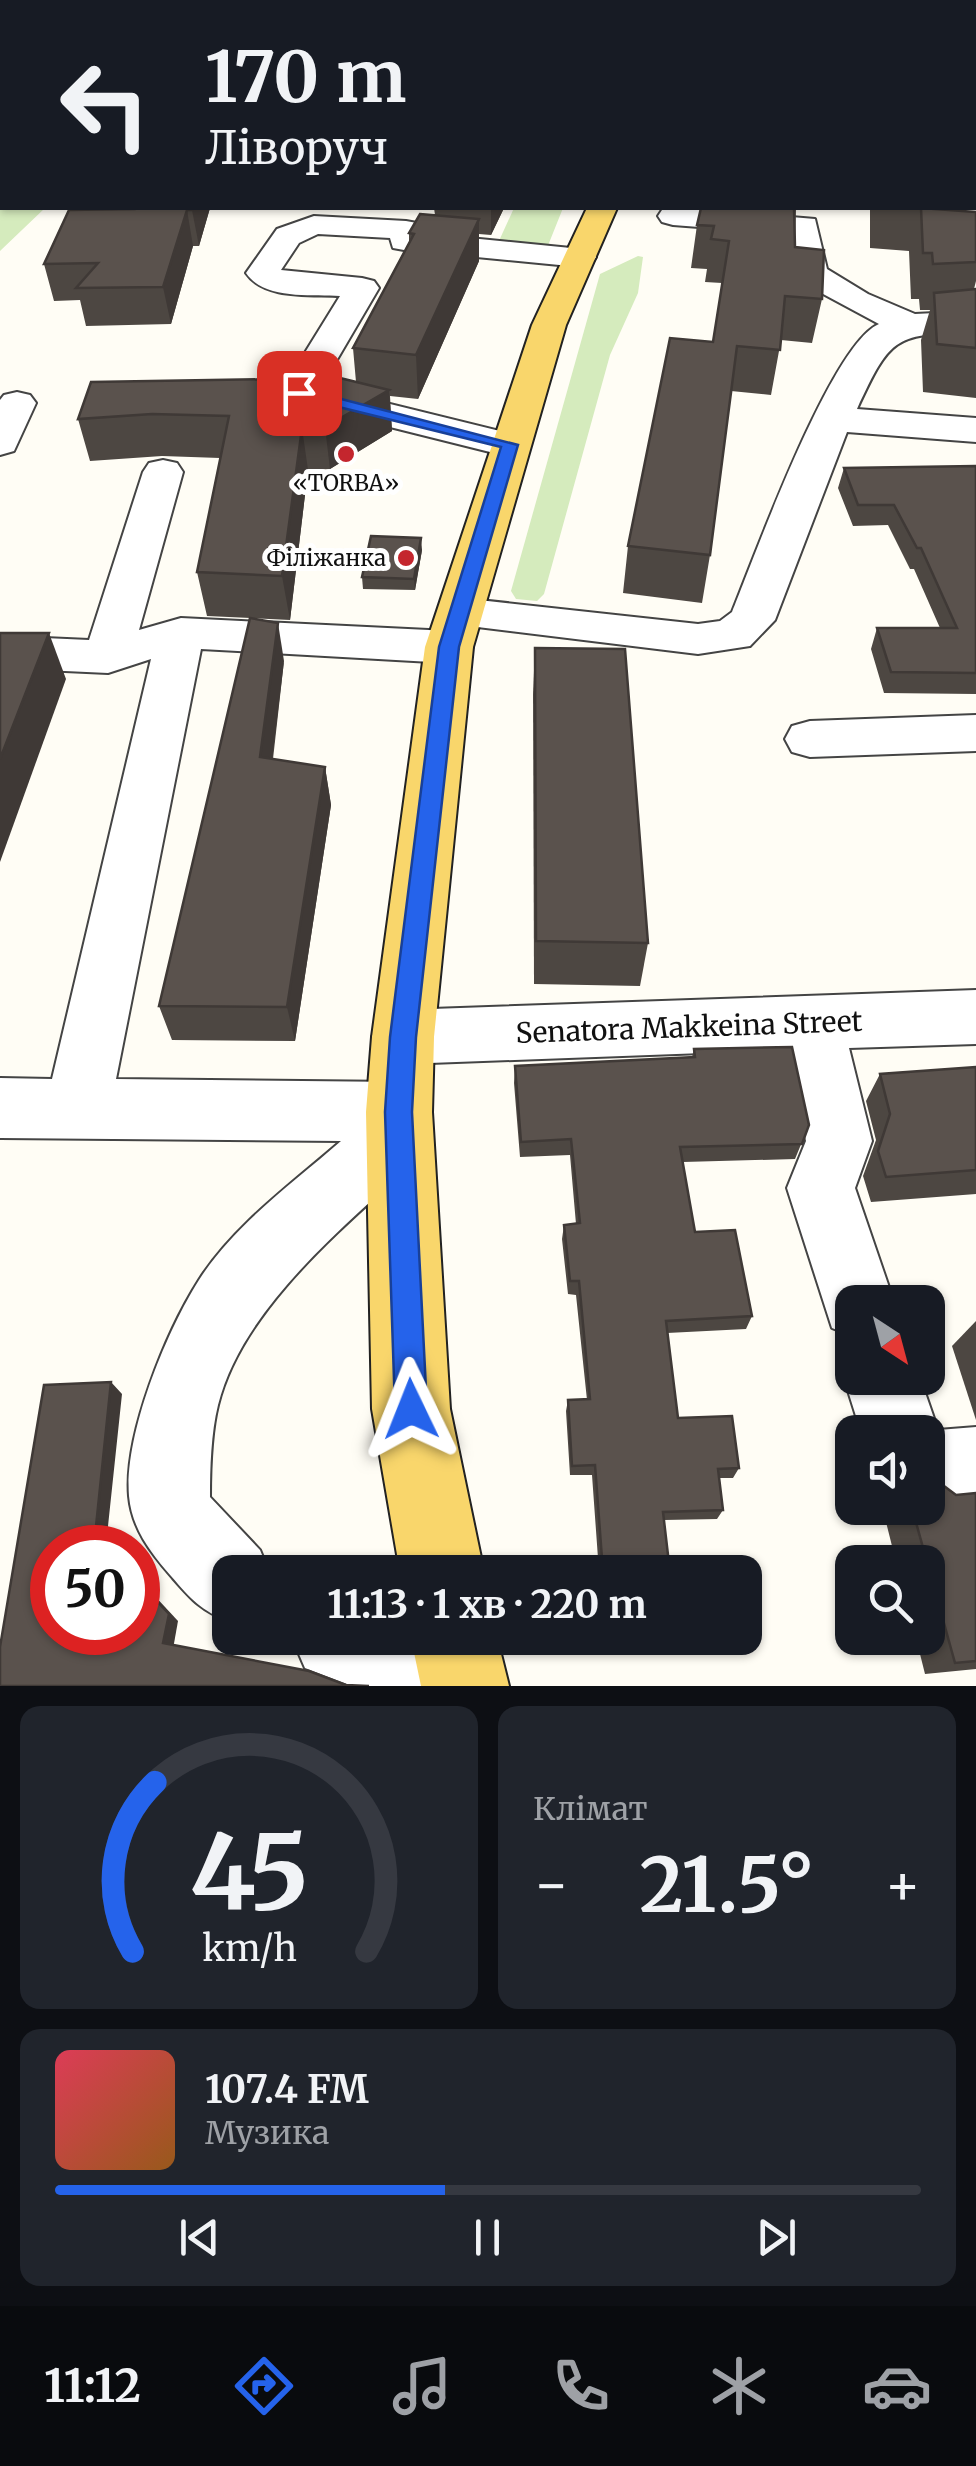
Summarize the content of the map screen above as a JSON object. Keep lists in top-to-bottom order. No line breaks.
{"streets":{"street":["Senatora Makkeina Street"]},"places":["«TORBA»","Філіжанка"],"north":"bottom right","page":{"turn":["170 m","Ліворуч"],"limit":"50","trip":"11:13 · 1 хв · 220 m","tile":"Клімат","heat":["−","21.5°","+"],"song":["107.4 FM","Музика"],"tabs":"11:12","gauge":["45","km/h"]}}
